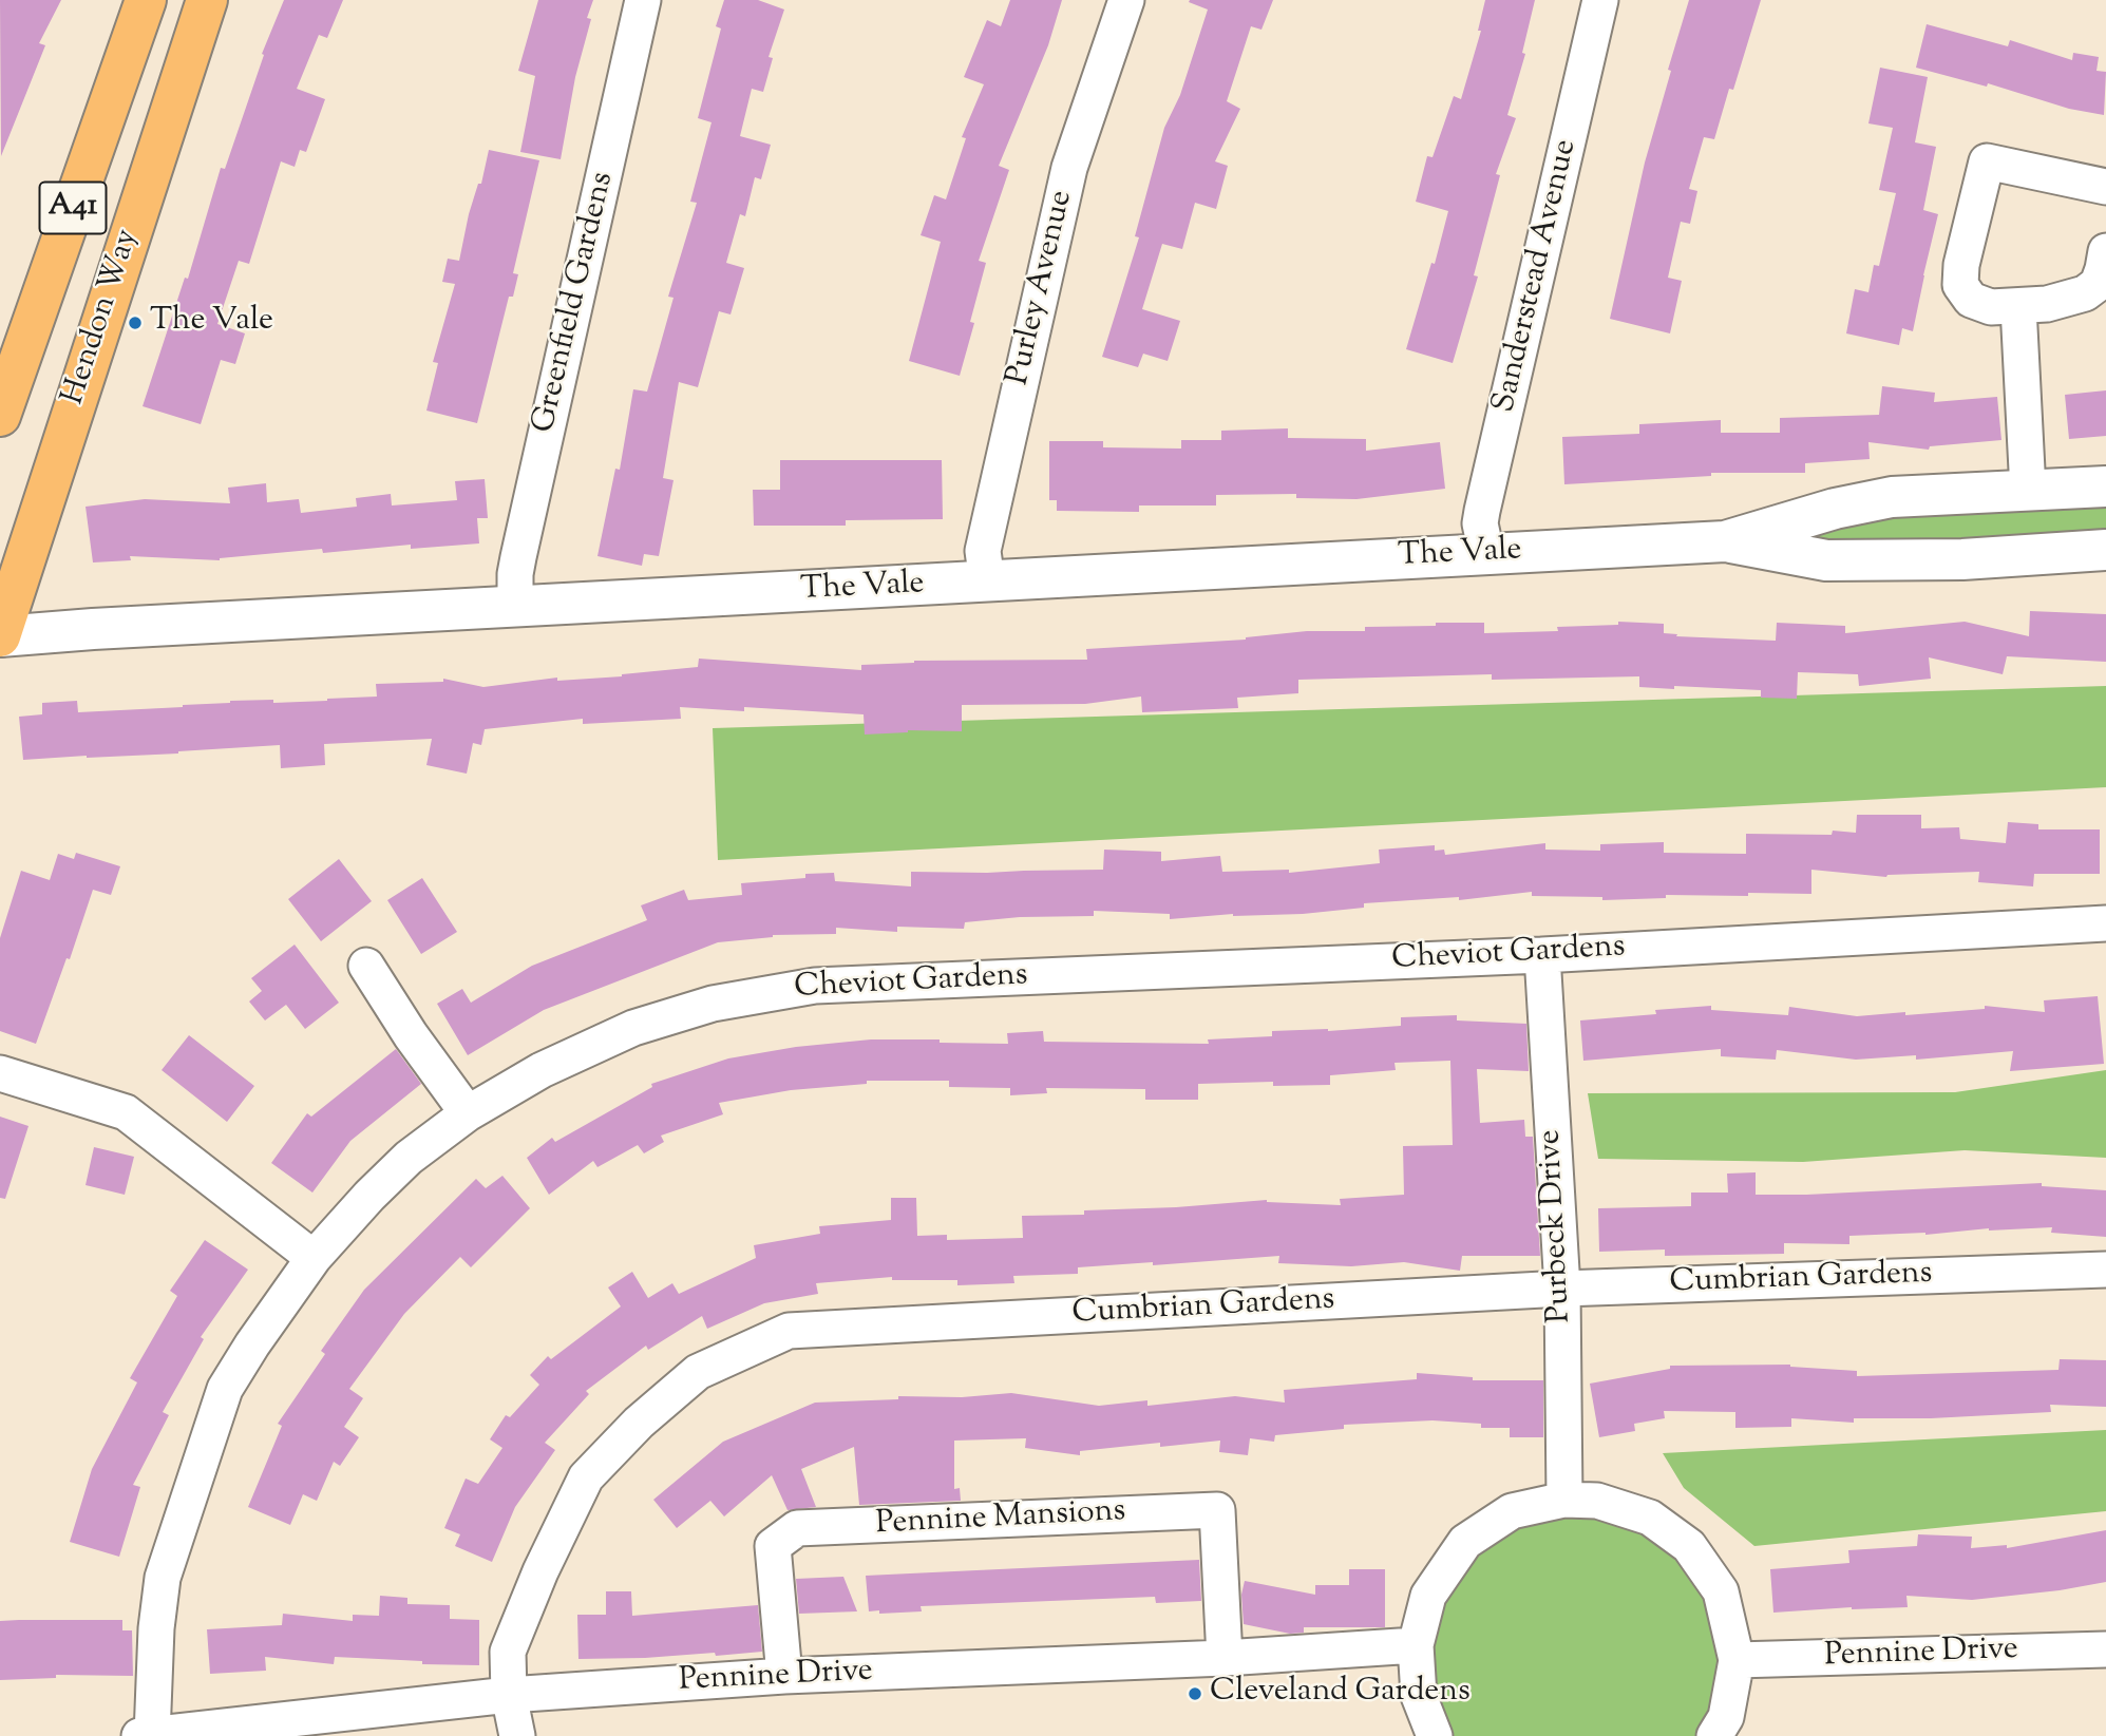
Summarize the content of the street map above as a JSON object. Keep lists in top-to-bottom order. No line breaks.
{"streets":{"highway":["A41","Hendon Way"],"street":["Sanderstead Avenue","Purley Avenue","Greenfield Gardens","The Vale","Cheviot Gardens","Purbeck Drive","Cumbrian Gardens","Pennine Mansions","Pennine Drive"]},"crossings":[["Sanderstead Avenue","The Vale"],["Purley Avenue","The Vale"],["Greenfield Gardens","The Vale"],["Hendon Way","The Vale"],["Cheviot Gardens","Purbeck Drive"],["Cheviot Gardens","Pennine Drive"],["Purbeck Drive","Cumbrian Gardens"],["Cumbrian Gardens","Pennine Drive"],["Pennine Mansions","Pennine Drive"]],"places":["The Vale","Cleveland Gardens"]}
